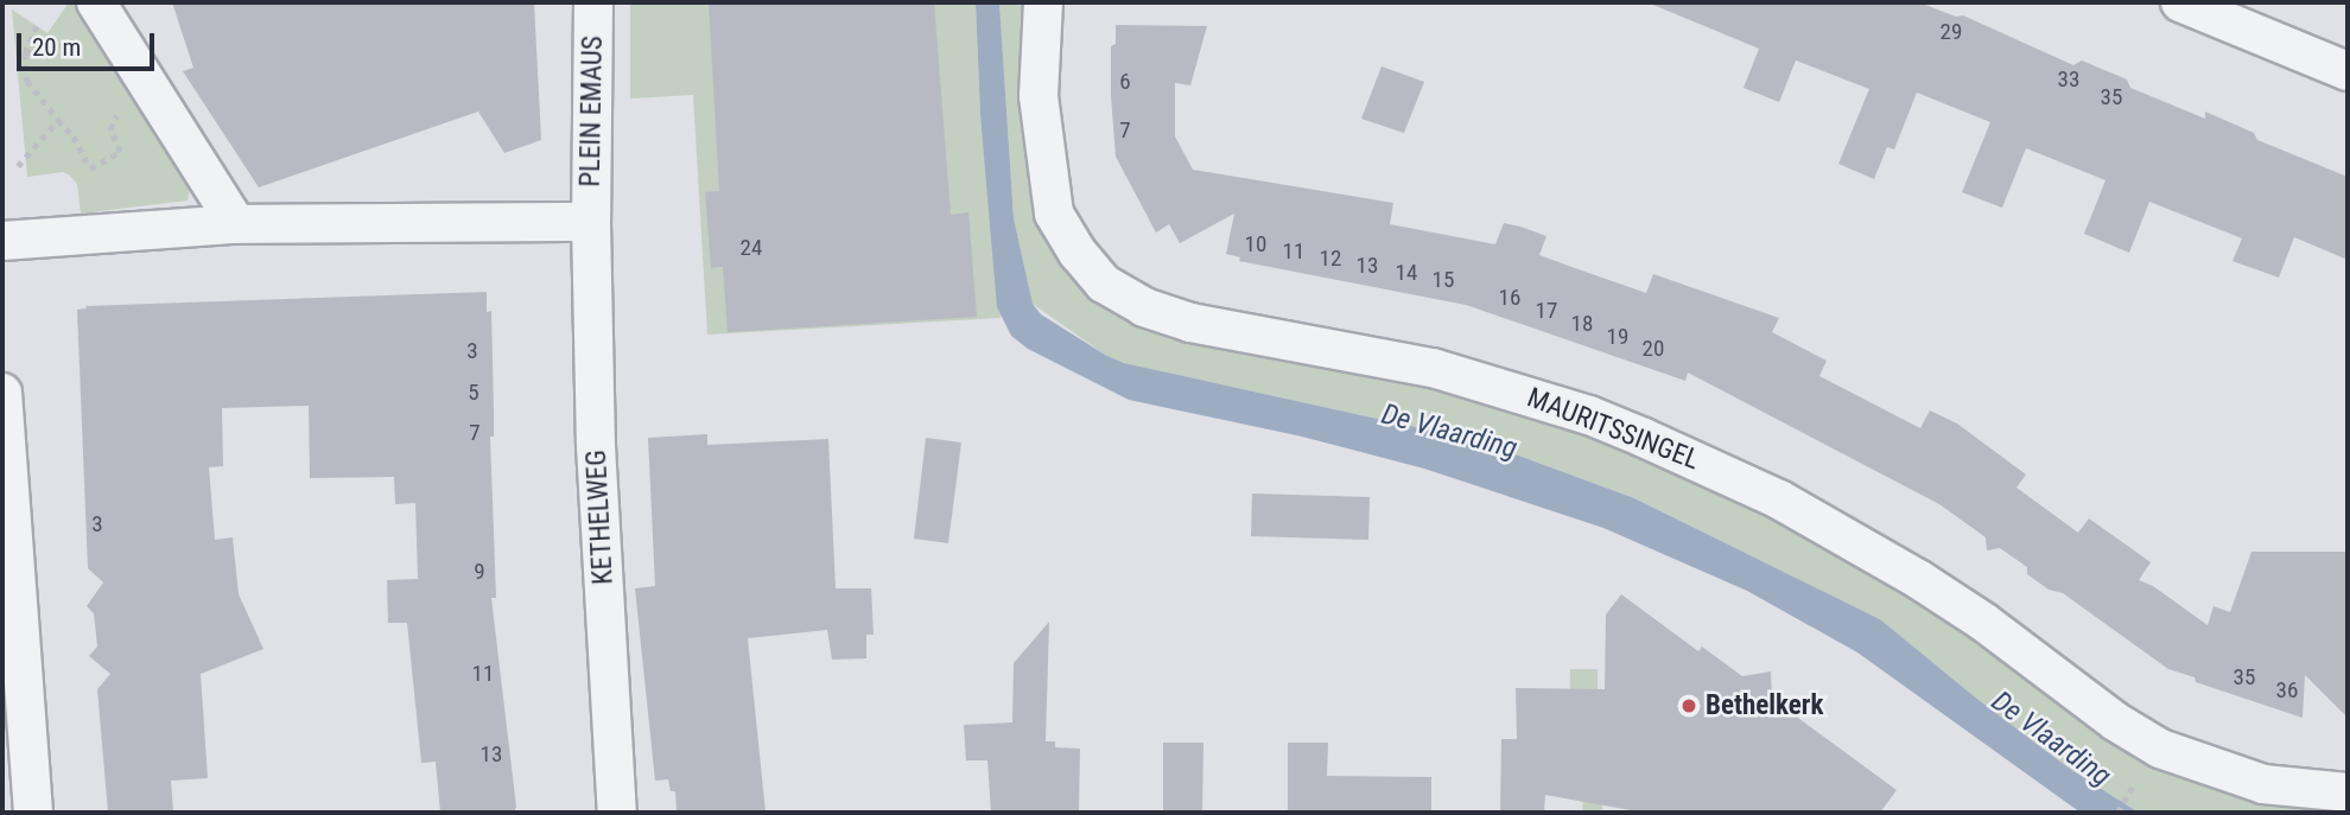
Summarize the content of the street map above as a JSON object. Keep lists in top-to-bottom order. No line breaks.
{"streets":{"street":["PLEIN EMAUS","MAURITSSINGEL","KETHELWEG"]},"crossings":[["PLEIN EMAUS","KETHELWEG"]],"water":["De Vlaarding"],"places":["Bethelkerk"],"house_numbers":["29","33","6","35","7","10","24","11","12","13","14","15","16","17","18","19","20","3","5","7","3","9","11","35","36","13"],"scale_bar":"20 m"}
